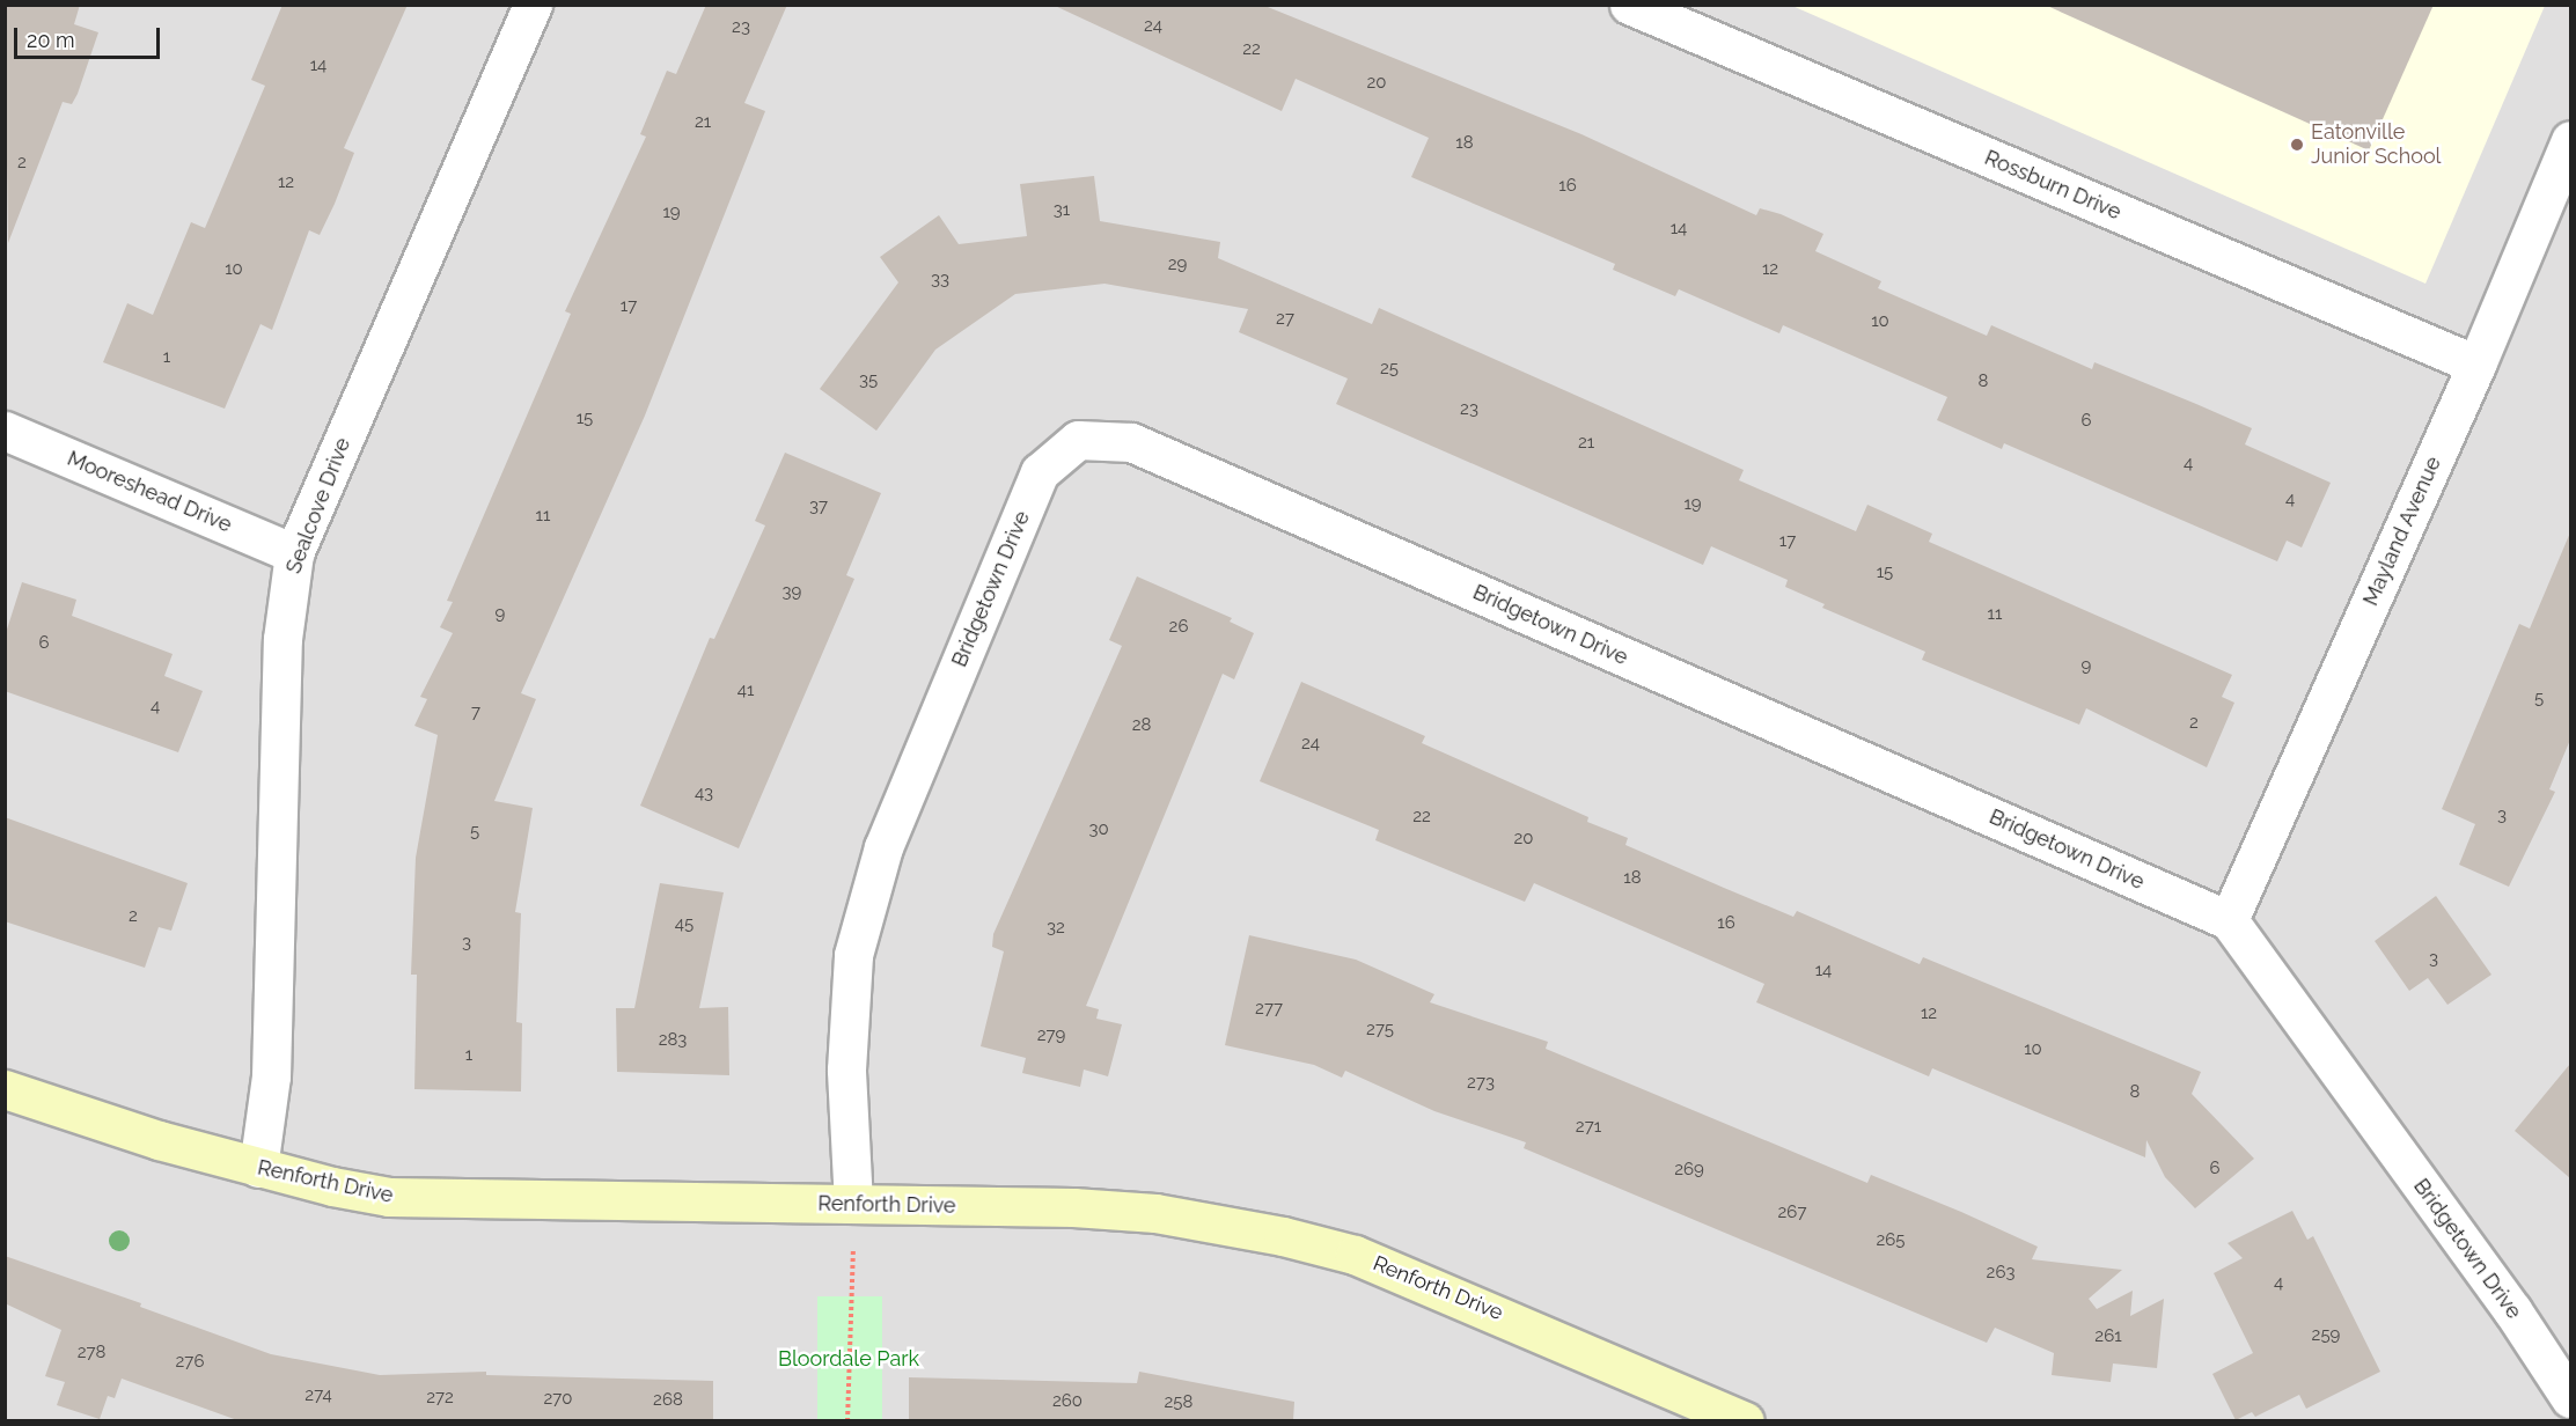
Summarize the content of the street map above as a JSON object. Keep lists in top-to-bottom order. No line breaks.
{"streets":{"street":["Rossburn Drive","Mooreshead Drive","Sealcove Drive","Mayland Avenue","Bridgetown Drive","Renforth Drive"]},"crossings":[["Rossburn Drive","Mayland Avenue"],["Mooreshead Drive","Sealcove Drive"],["Sealcove Drive","Renforth Drive"],["Mayland Avenue","Bridgetown Drive"],["Bridgetown Drive","Renforth Drive"]],"parks":["Bloordale Park"],"places":["Eatonville Junior School"],"house_numbers":["24","23","22","14","20","21","18","2","12","16","31","19","14","29","10","12","33","17","27","10","1","25","35","8","23","15","6","21","4","4","19","37","11","17","15","39","9","11","26","6","9","41","5","4","7","2","28","24","43","3","22","30","5","20","18","2","16","45","32","3","3","14","277","12","275","279","283","10","1","273","8","271","6","269","267","265","263","4","259","261","278","276","274","272","270","268","260","258"],"scale_bar":"20 m"}
